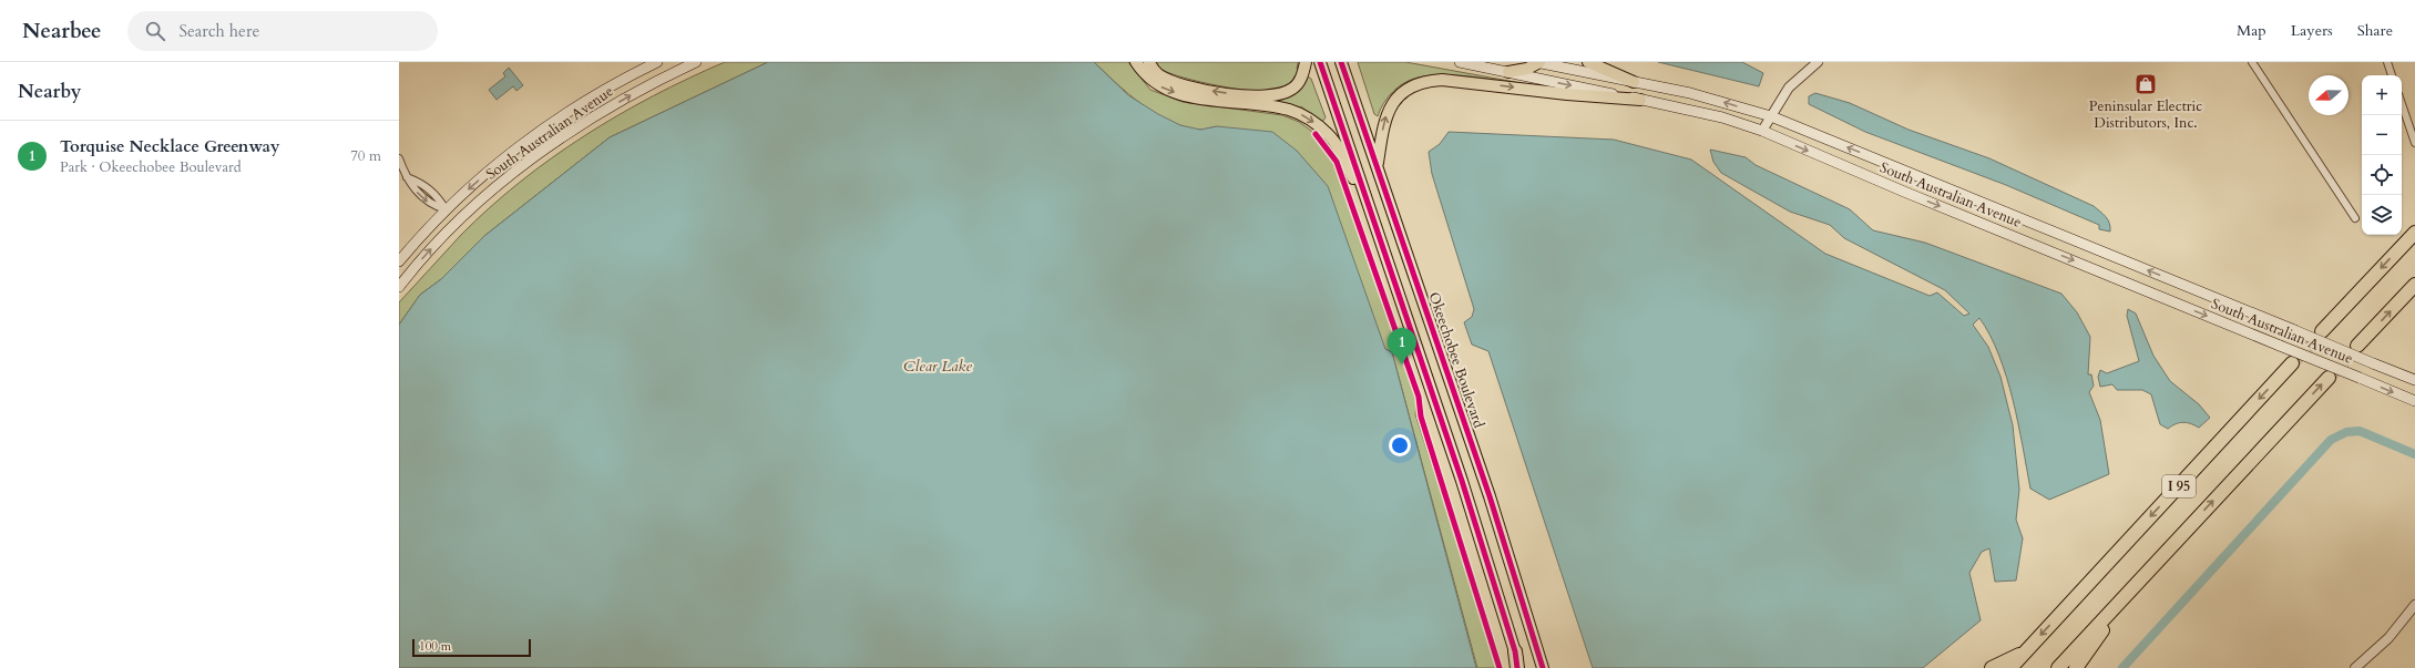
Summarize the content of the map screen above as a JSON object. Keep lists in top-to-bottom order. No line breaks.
{"streets":{"highway":["I 95"],"main road":["South Australian Avenue","Okeechobee Boulevard"]},"water":["Clear Lake"],"places":{"shop":["Peninsular Electric Distributors, Inc."]},"scale_bar":"100 m","north":"left","page":{"header":"Nearbee","search":"Search here","nav":["Map","Layers","Share"],"heading":"Nearby","map_buttons":["+","−"],"list":[{"mark":"1","name":"Torquise Necklace Greenway","note":"Park · Okeechobee Boulevard","value":"70 m"}],"pins":"1","scale":"100 m"}}
